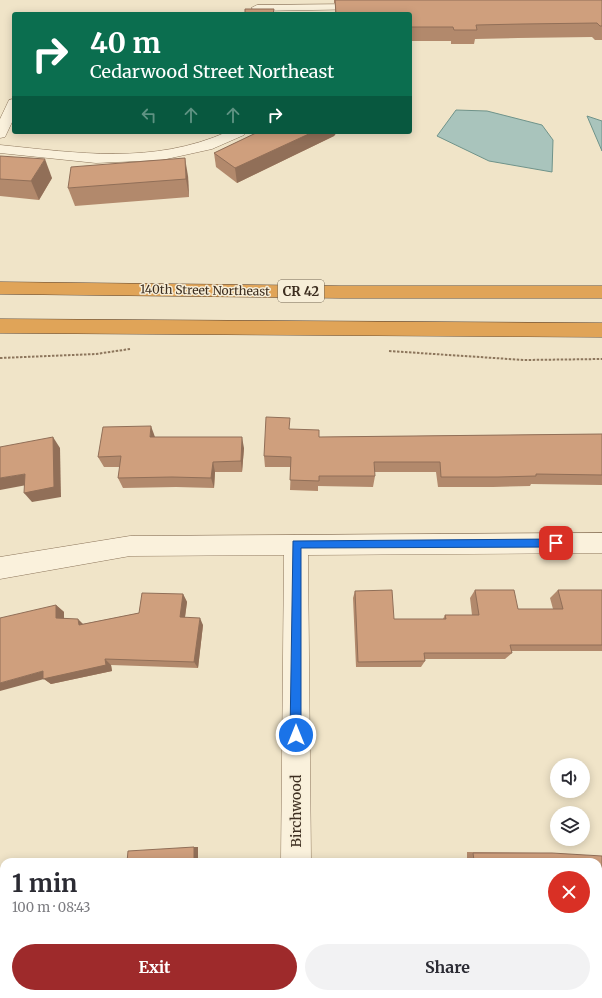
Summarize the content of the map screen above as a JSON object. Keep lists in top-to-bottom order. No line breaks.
{"streets":{"highway":["140th Street Northeast","CR 42"],"street":["Birchwood"]},"page":{"turn":["40 m","Cedarwood Street Northeast"],"heading":["1 min","100 m · 08:43"],"buttons":["Exit","Share"]}}
